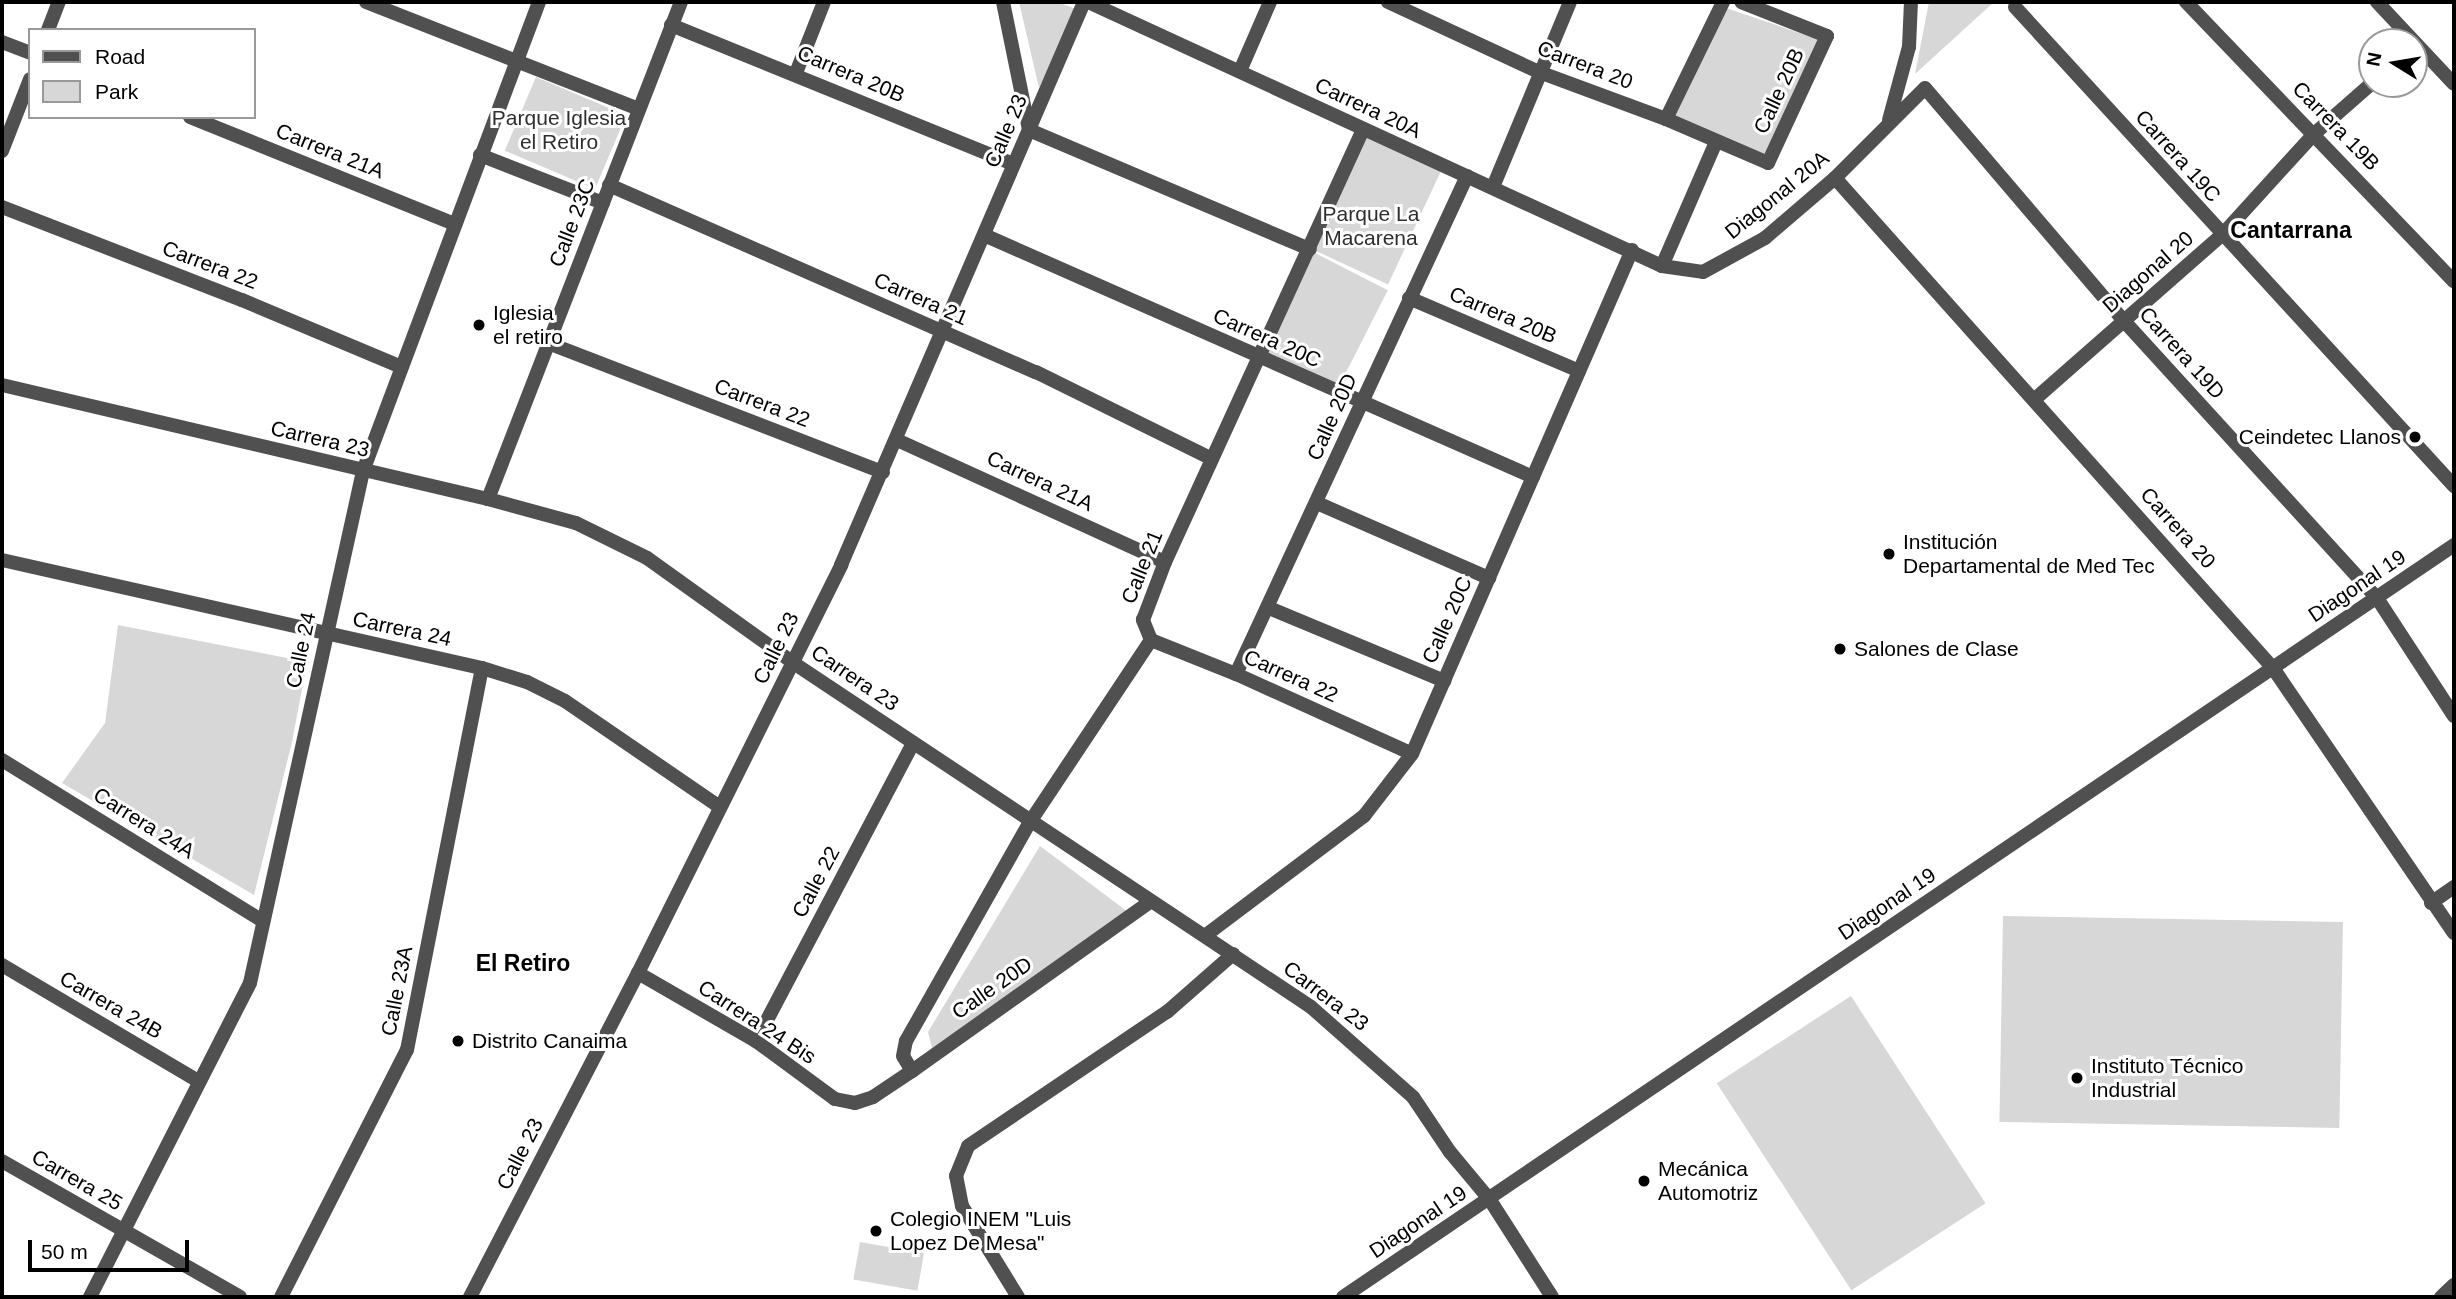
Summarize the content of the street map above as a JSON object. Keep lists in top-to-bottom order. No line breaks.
{"streets":{"street":["Carrera 20","Carrera 20B","Calle 20B","Carrera 20A","Carrera 19B","Calle 23","Carrera 21A","Carrera 19C","Diagonal 20A","Calle 23C","Carrera 22","Diagonal 20","Carrera 21","Carrera 20C","Carrera 19D","Calle 20D","Carrera 23","Calle 21","Diagonal 19","Calle 20C","Carrera 24","Calle 24","Carrera 24A","Calle 22","Calle 23A","Carrera 24B","Carrera 24 Bis","Carrera 25"]},"crossings":[["Carrera 20","Calle 20B"],["Carrera 20","Diagonal 20A"],["Carrera 20","Diagonal 20"],["Carrera 20","Diagonal 19"],["Carrera 20B","Calle 23"],["Carrera 20B","Calle 23C"],["Carrera 20B","Calle 20D"],["Carrera 20B","Calle 20C"],["Carrera 20A","Calle 23"],["Carrera 20A","Diagonal 20A"],["Carrera 20A","Calle 20D"],["Carrera 20A","Calle 21"],["Carrera 20A","Calle 20C"],["Carrera 19B","Diagonal 20"],["Calle 23","Carrera 21A"],["Calle 23","Carrera 22"],["Calle 23","Carrera 21"],["Calle 23","Carrera 20C"],["Calle 23","Carrera 23"],["Calle 23","Carrera 24"],["Calle 23","Carrera 24 Bis"],["Carrera 21A","Calle 21"],["Carrera 21A","Calle 24"],["Carrera 19C","Diagonal 20"],["Diagonal 20A","Carrera 19D"],["Diagonal 20A","Calle 20C"],["Calle 23C","Carrera 22"],["Calle 23C","Carrera 21"],["Calle 23C","Carrera 23"],["Carrera 22","Calle 20D"],["Carrera 22","Calle 21"],["Carrera 22","Calle 20C"],["Carrera 22","Calle 24"],["Diagonal 20","Carrera 19D"],["Carrera 21","Calle 21"],["Carrera 20C","Calle 20D"],["Carrera 20C","Calle 21"],["Carrera 20C","Calle 20C"],["Carrera 19D","Diagonal 19"],["Calle 20D","Carrera 23"],["Calle 20D","Carrera 24 Bis"],["Carrera 23","Diagonal 19"],["Carrera 23","Calle 20C"],["Carrera 23","Calle 24"],["Carrera 23","Calle 22"],["Carrera 24","Calle 24"],["Carrera 24","Calle 23A"],["Calle 24","Carrera 24A"],["Calle 24","Carrera 24B"],["Calle 24","Carrera 25"],["Calle 22","Carrera 24 Bis"]],"districts":["Cantarrana","El Retiro"],"parks":["Parque Iglesia el Retiro","Parque La Macarena"],"places":["Iglesia el retiro","Ceindetec Llanos","Institución Departamental de Med Tec","Salones de Clase","Distrito Canaima","Instituto Técnico Industrial","Mecánica Automotriz","Colegio INEM \"Luis Lopez De Mesa\""],"legend":["Road","Park"],"scale_bar":"50 m","north":"left"}
